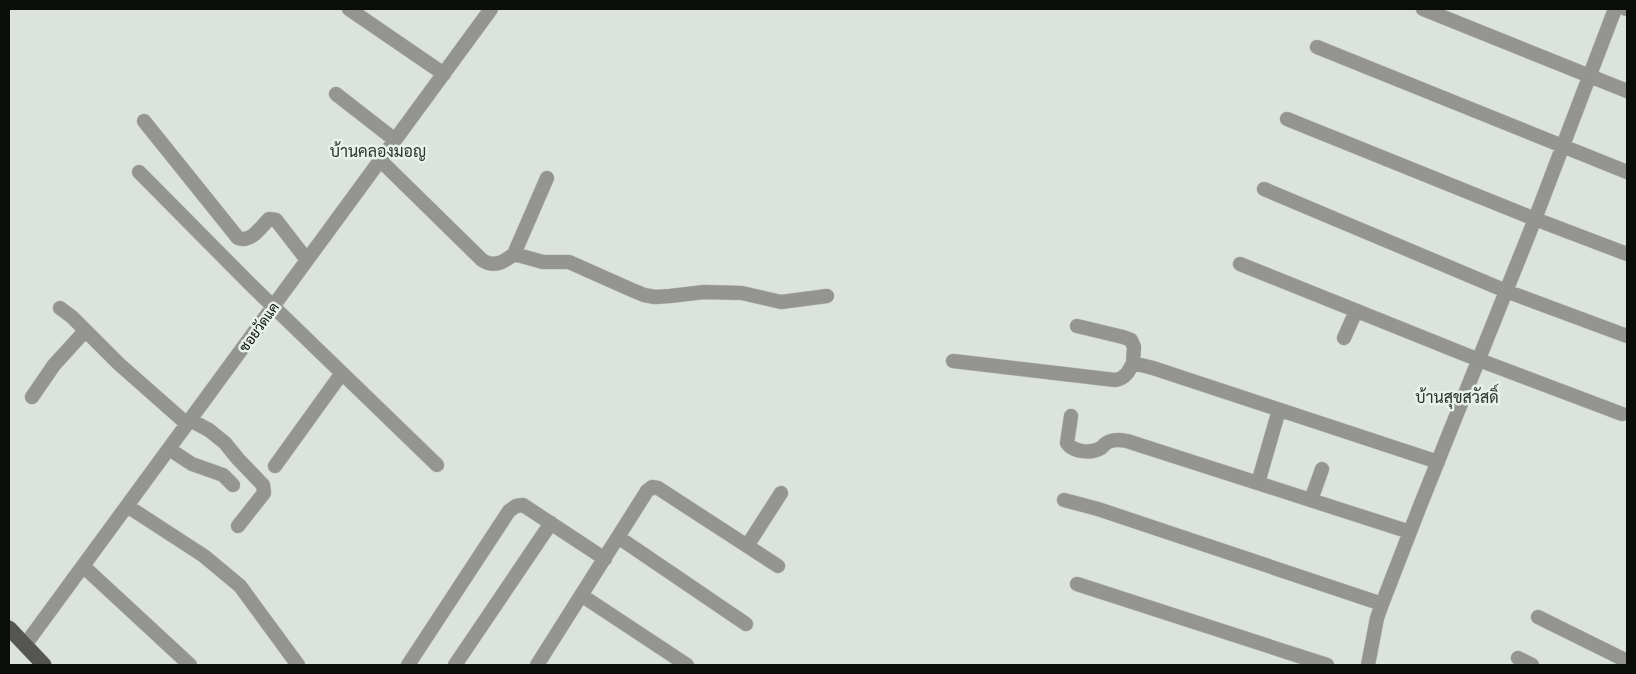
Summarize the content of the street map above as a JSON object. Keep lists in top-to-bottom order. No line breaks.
{"streets":{"street":["ซอยวัดแค"]},"districts":["บ้านคลองมอญ","บ้านสุขสวัสดิ์"]}
